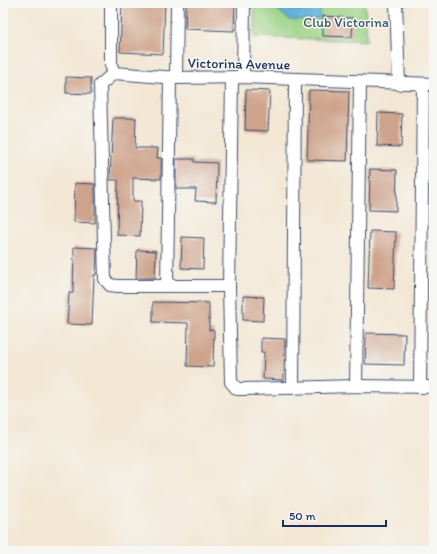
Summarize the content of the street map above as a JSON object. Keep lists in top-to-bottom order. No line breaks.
{"streets":{"street":["Victorina Avenue"]},"parks":["Club Victorina"],"scale_bar":"50 m"}
